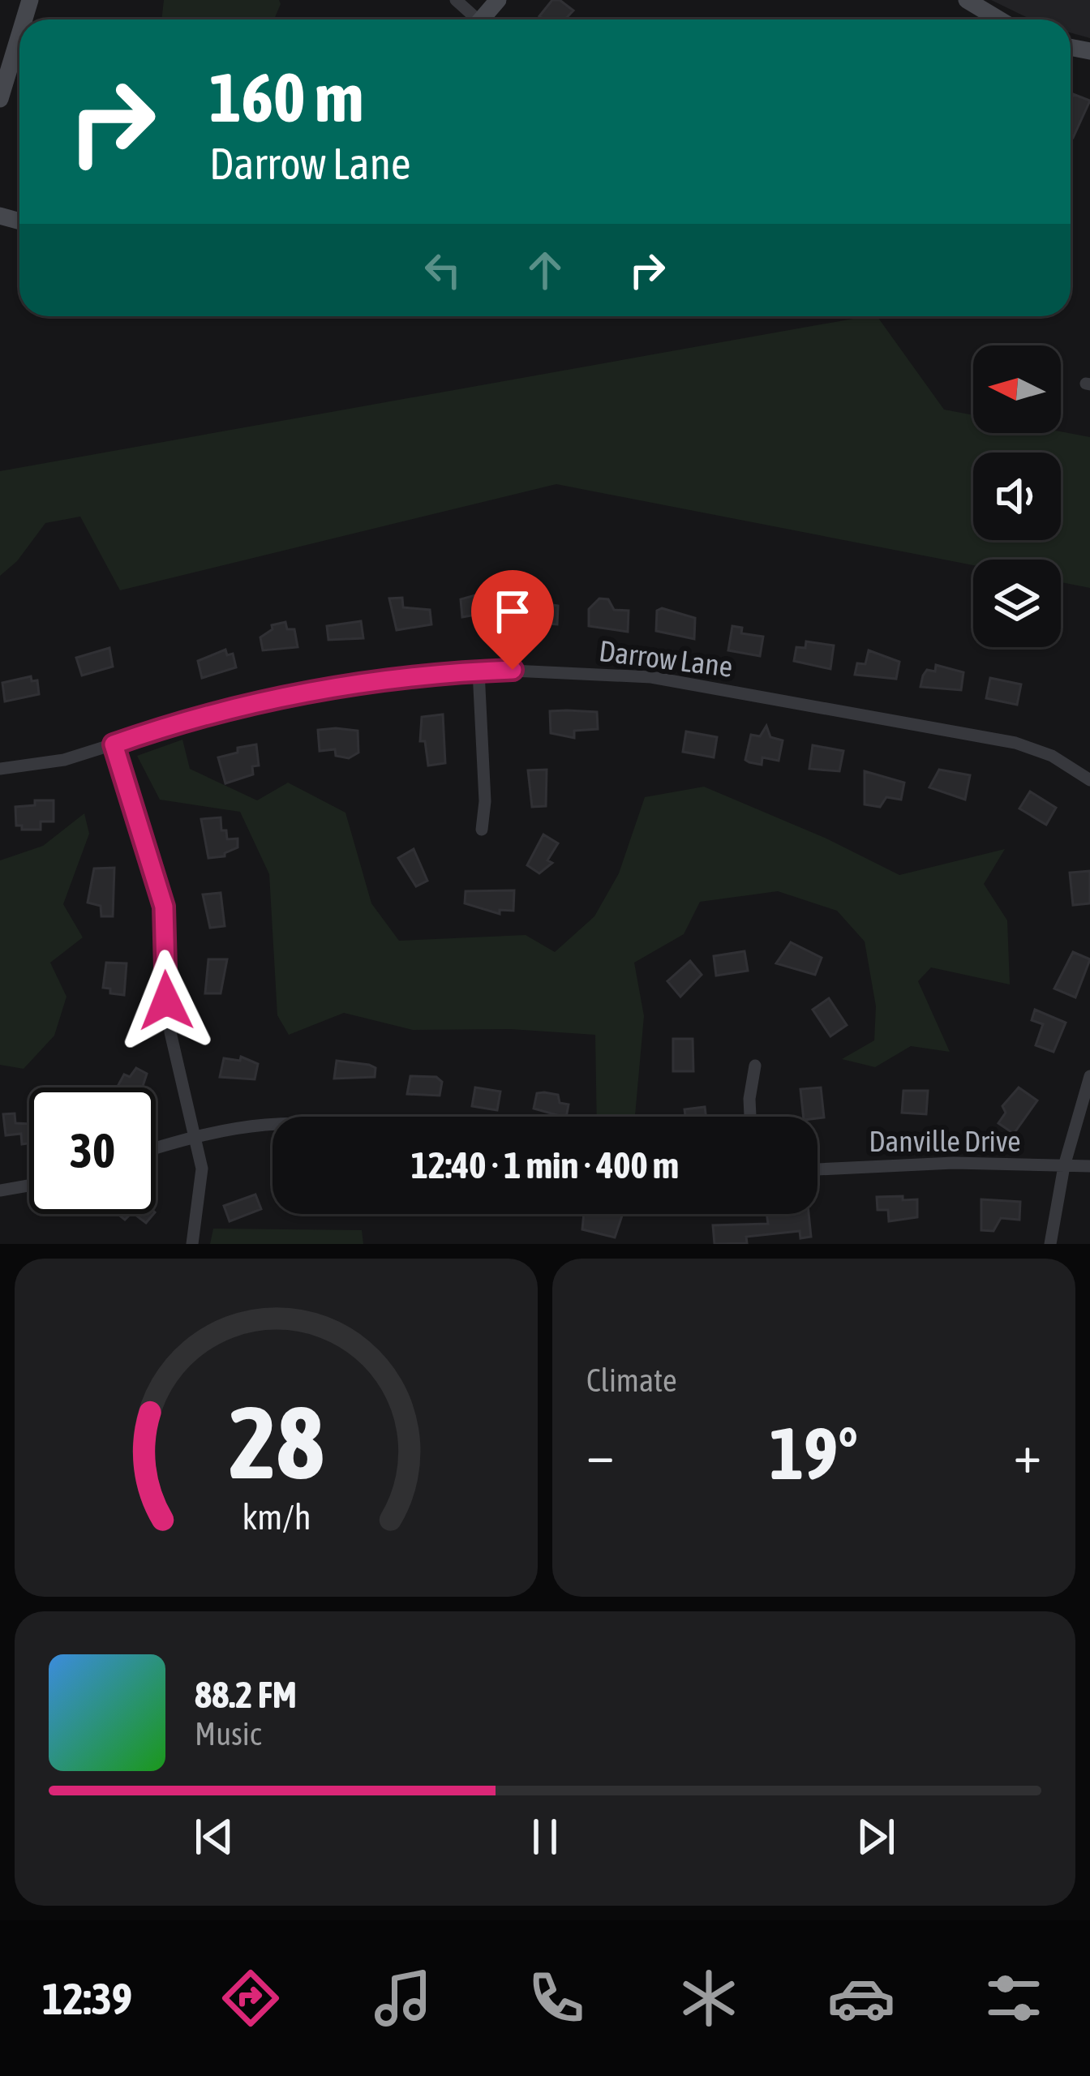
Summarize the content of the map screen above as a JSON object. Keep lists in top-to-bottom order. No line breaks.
{"streets":{"street":["Darrow Lane","Danville Drive"]},"north":"left","page":{"turn":["160 m","Darrow Lane"],"limit":"30","trip":"12:40 · 1 min · 400 m","tile":"Climate","heat":["−","19°","+"],"song":["88.2 FM","Music"],"tabs":"12:39","gauge":["28","km/h"]}}
